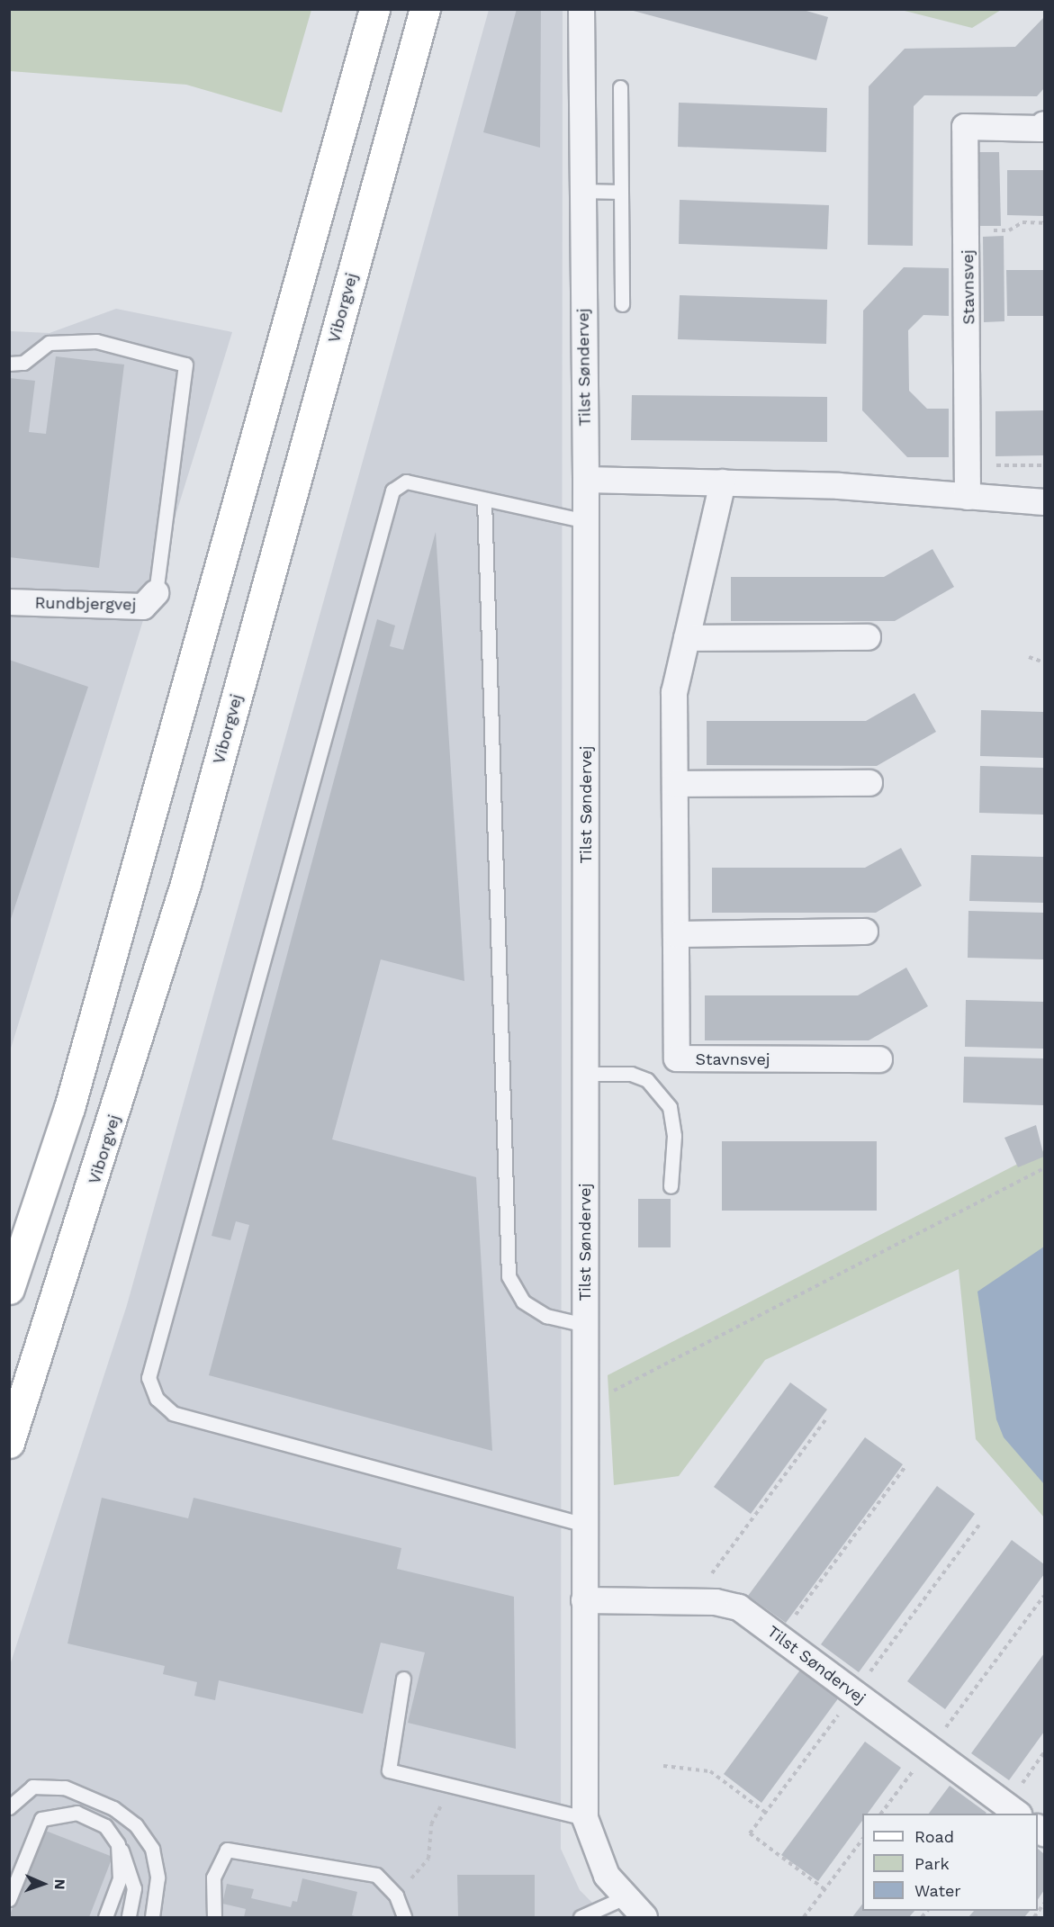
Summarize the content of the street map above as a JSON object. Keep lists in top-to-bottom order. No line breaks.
{"streets":{"main road":["Viborgvej"],"street":["Stavnsvej","Tilst Søndervej","Rundbjergvej"]},"legend":["Road","Park","Water"],"north":"right"}
